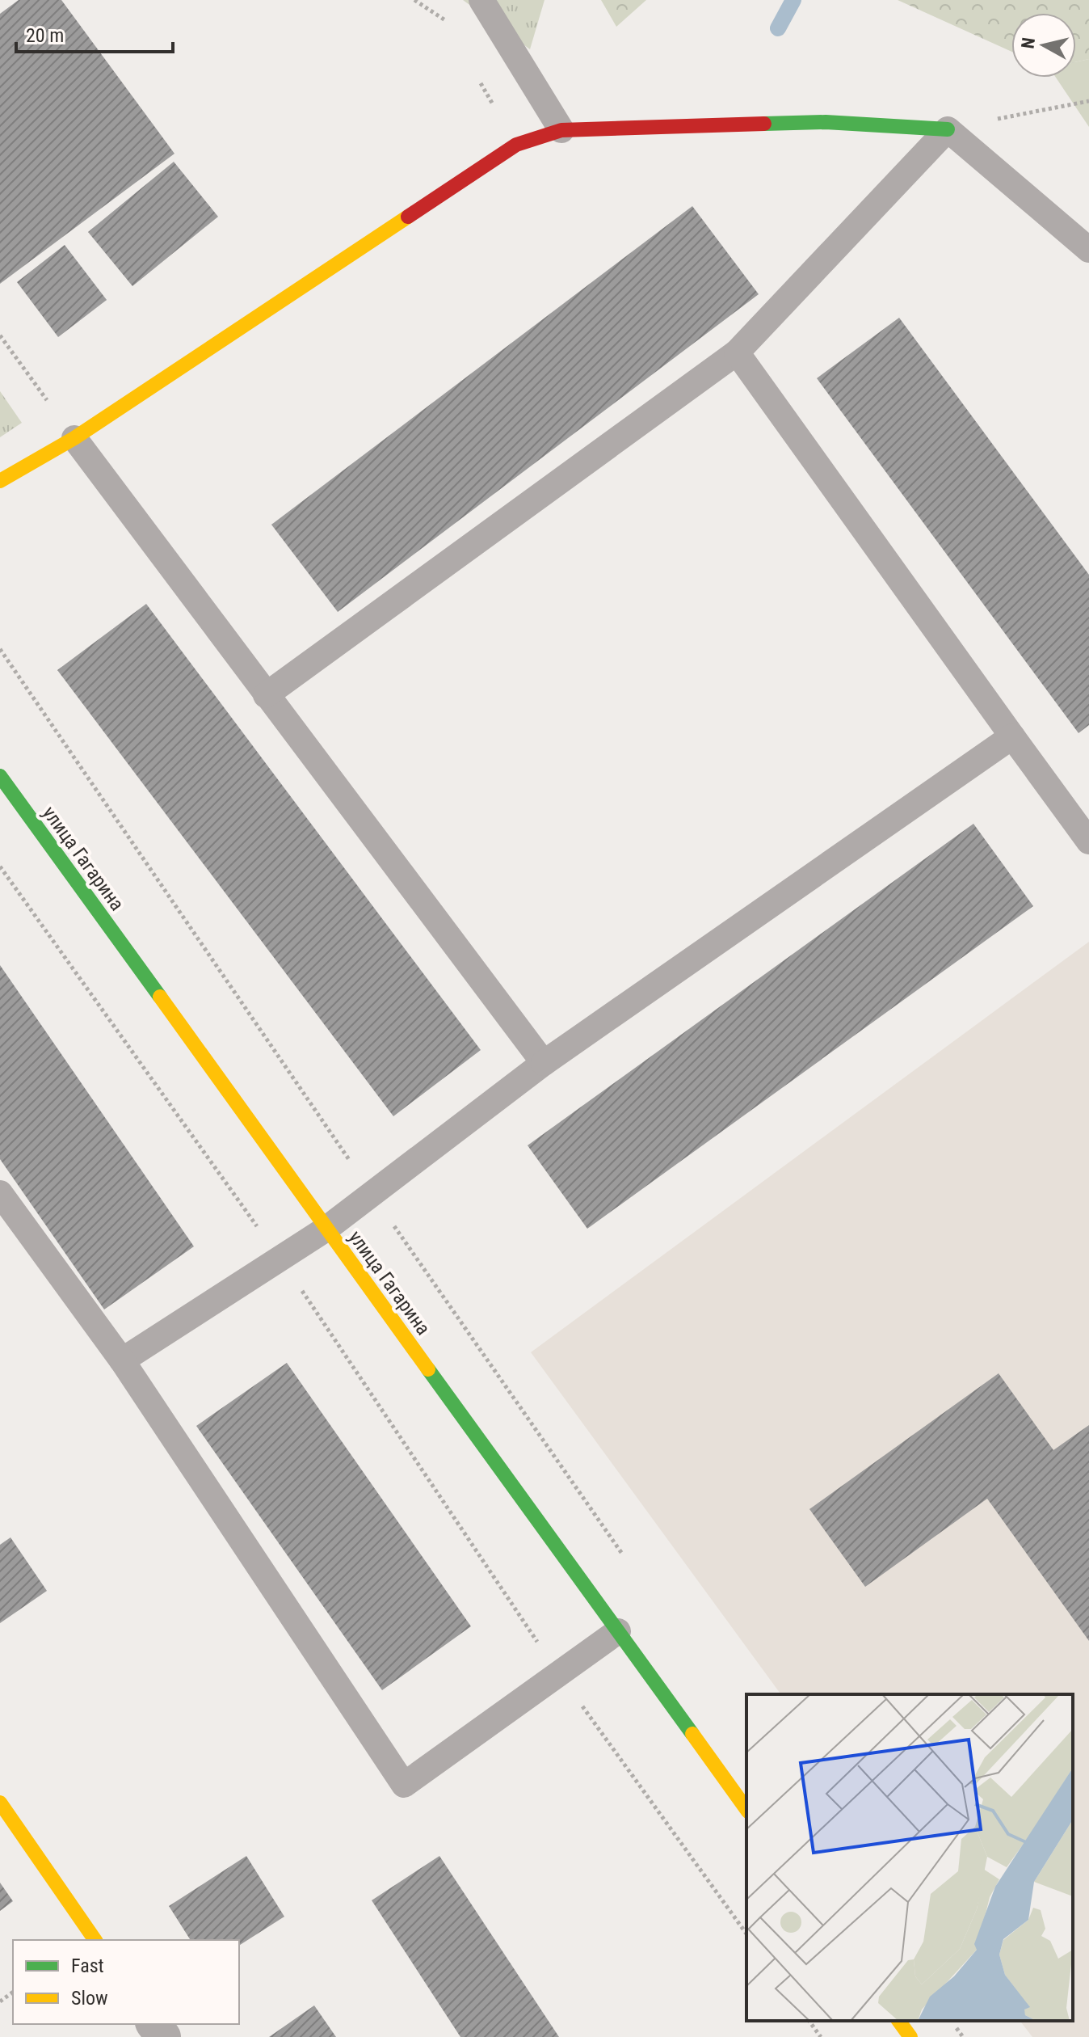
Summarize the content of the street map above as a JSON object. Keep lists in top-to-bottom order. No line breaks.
{"streets":{"main road":["улица Гагарина"]},"legend":["Fast","Slow"],"scale_bar":"20 m","north":"left"}
